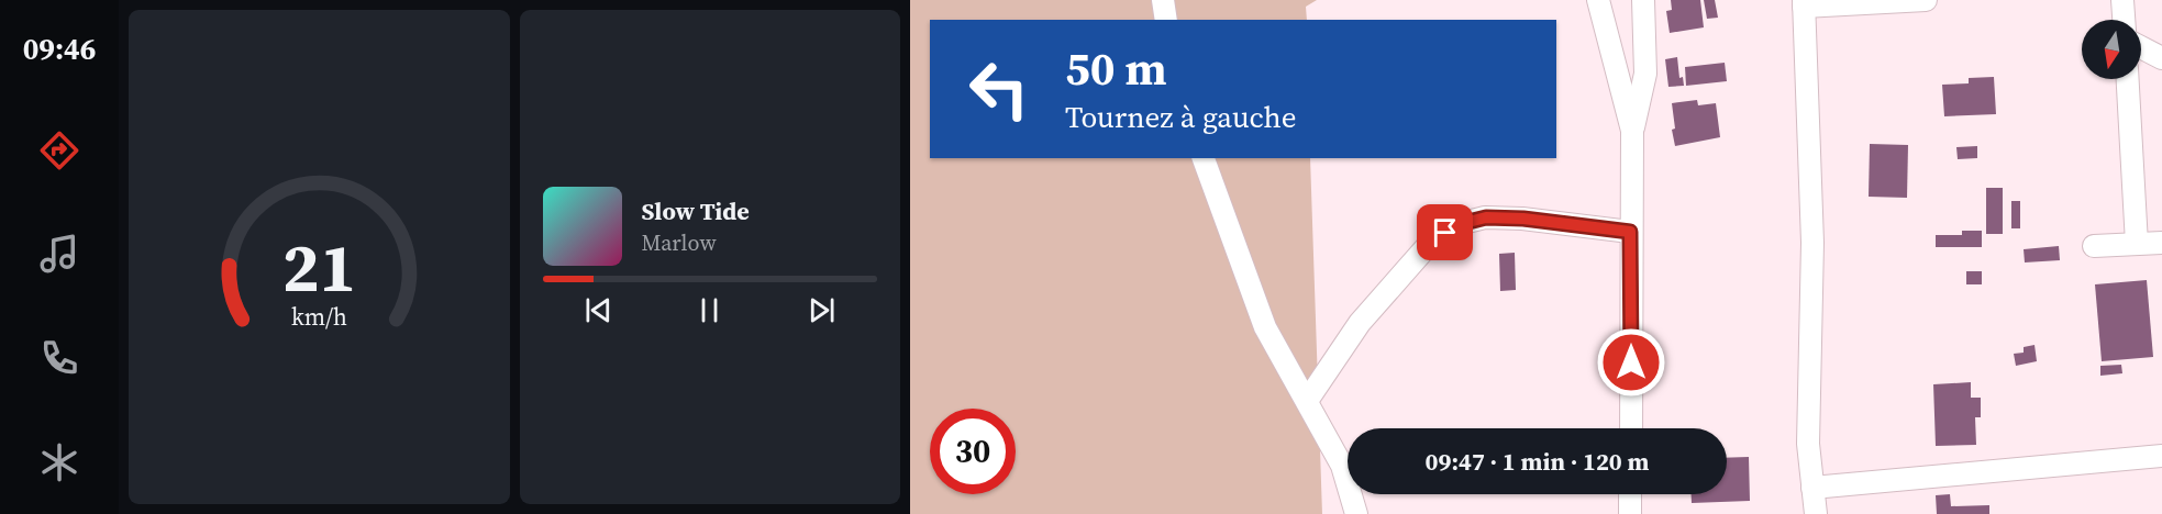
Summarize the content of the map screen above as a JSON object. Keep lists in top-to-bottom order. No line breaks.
{"north":"bottom","page":{"tabs":"09:46","turn":["50 m","Tournez à gauche"],"song":["Slow Tide","Marlow"],"limit":"30","trip":"09:47 · 1 min · 120 m","gauge":["21","km/h"]}}
